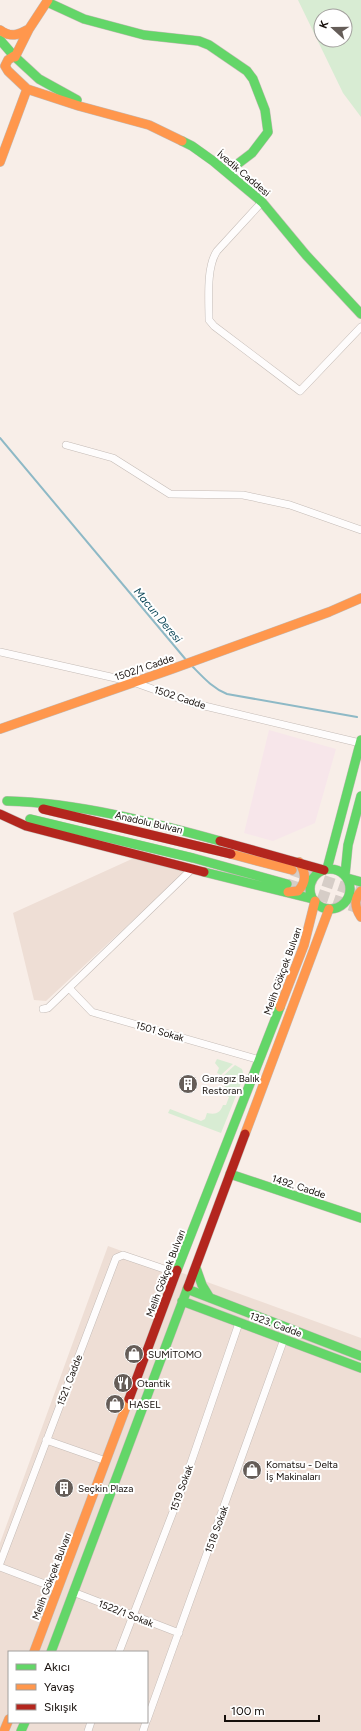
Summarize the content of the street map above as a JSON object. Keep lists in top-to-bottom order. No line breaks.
{"streets":{"main road":["İvedik Caddesi","1502/1 Cadde","Anadolu Bulvarı","Melih Gökçek Bulvarı","1492. Cadde","1323. Cadde"],"street":["1502 Cadde","1501 Sokak","1521. Cadde","1519 Sokak","1518 Sokak","1522/1 Sokak"]},"crossings":[["1502/1 Cadde","1502 Cadde"],["Melih Gökçek Bulvarı","1501 Sokak"],["Melih Gökçek Bulvarı","1323. Cadde"],["Melih Gökçek Bulvarı","1521. Cadde"],["1323. Cadde","1519 Sokak"],["1323. Cadde","1518 Sokak"],["1519 Sokak","1522/1 Sokak"],["1518 Sokak","1522/1 Sokak"]],"water":["Macun Deresi"],"places":{"building":["Garagız Balık Restoran","Seçkin Plaza"],"shop":["SUMİTOMO","HASEL","Komatsu - Delta İş Makinaları"],"restaurant":["Otantik"]},"legend":["Akıcı","Yavaş","Sıkışık"],"scale_bar":"100 m","north":"left"}
